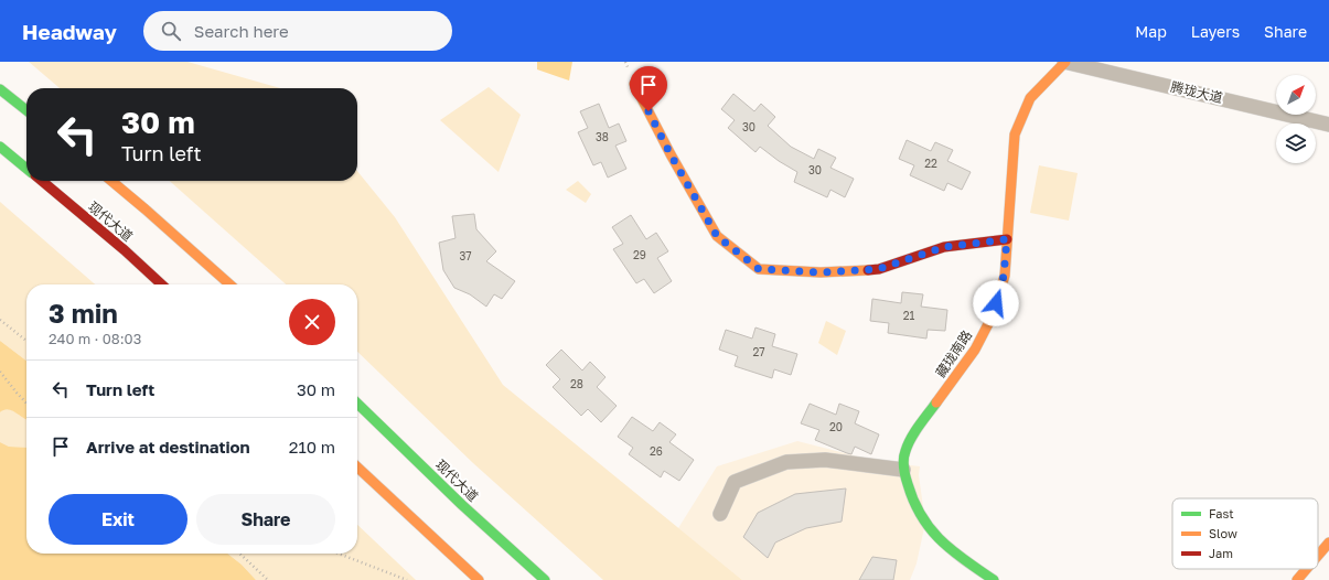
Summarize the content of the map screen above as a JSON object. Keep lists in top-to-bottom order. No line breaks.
{"streets":{"street":["腾珑大道","现代大道","藏珑南路"]},"crossings":[["腾珑大道","藏珑南路"]],"house_numbers":["30","38","22","30","29","37","21","27","28","20","26"],"legend":["Fast","Slow","Jam"],"north":"top right","page":{"header":"Headway","search":"Search here","nav":["Map","Layers","Share"],"turn":["30 m","Turn left"],"heading":["3 min","240 m · 08:03"],"list":[{"name":"Turn left","value":"30 m"},{"name":"Arrive at destination","value":"210 m"}],"buttons":["Exit","Share"]}}
